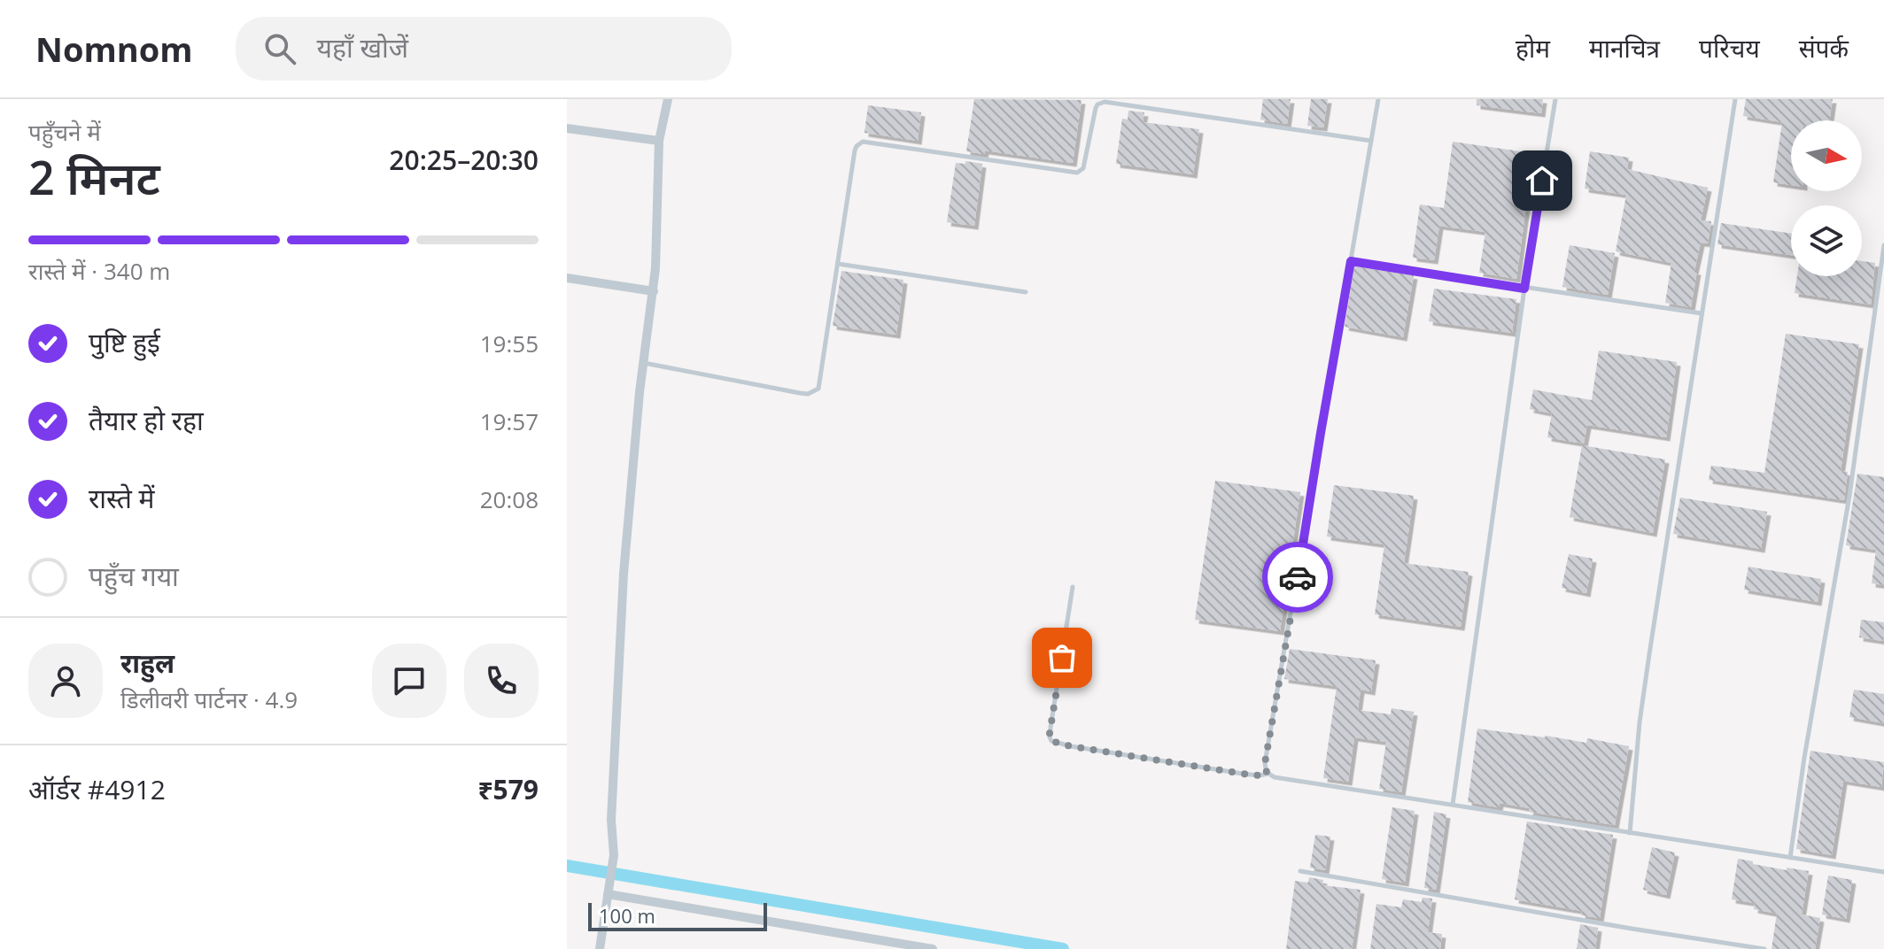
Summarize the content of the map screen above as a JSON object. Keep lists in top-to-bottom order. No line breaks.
{"scale_bar":"100 m","north":"right","page":{"header":"Nomnom","search":"यहाँ खोजें","nav":["होम","मानचित्र","परिचय","संपर्क"],"heading":["2 मिनट","पहुँचने में","20:25–20:30"],"panel":["राहुल","डिलीवरी पार्टनर · 4.9","ऑर्डर #4912","₹579"],"bar":"रास्ते में · 340 m","list":[["पुष्टि हुई","19:55"],["तैयार हो रहा","19:57"],["रास्ते में","20:08"],"पहुँच गया"],"scale":"100 m"}}
